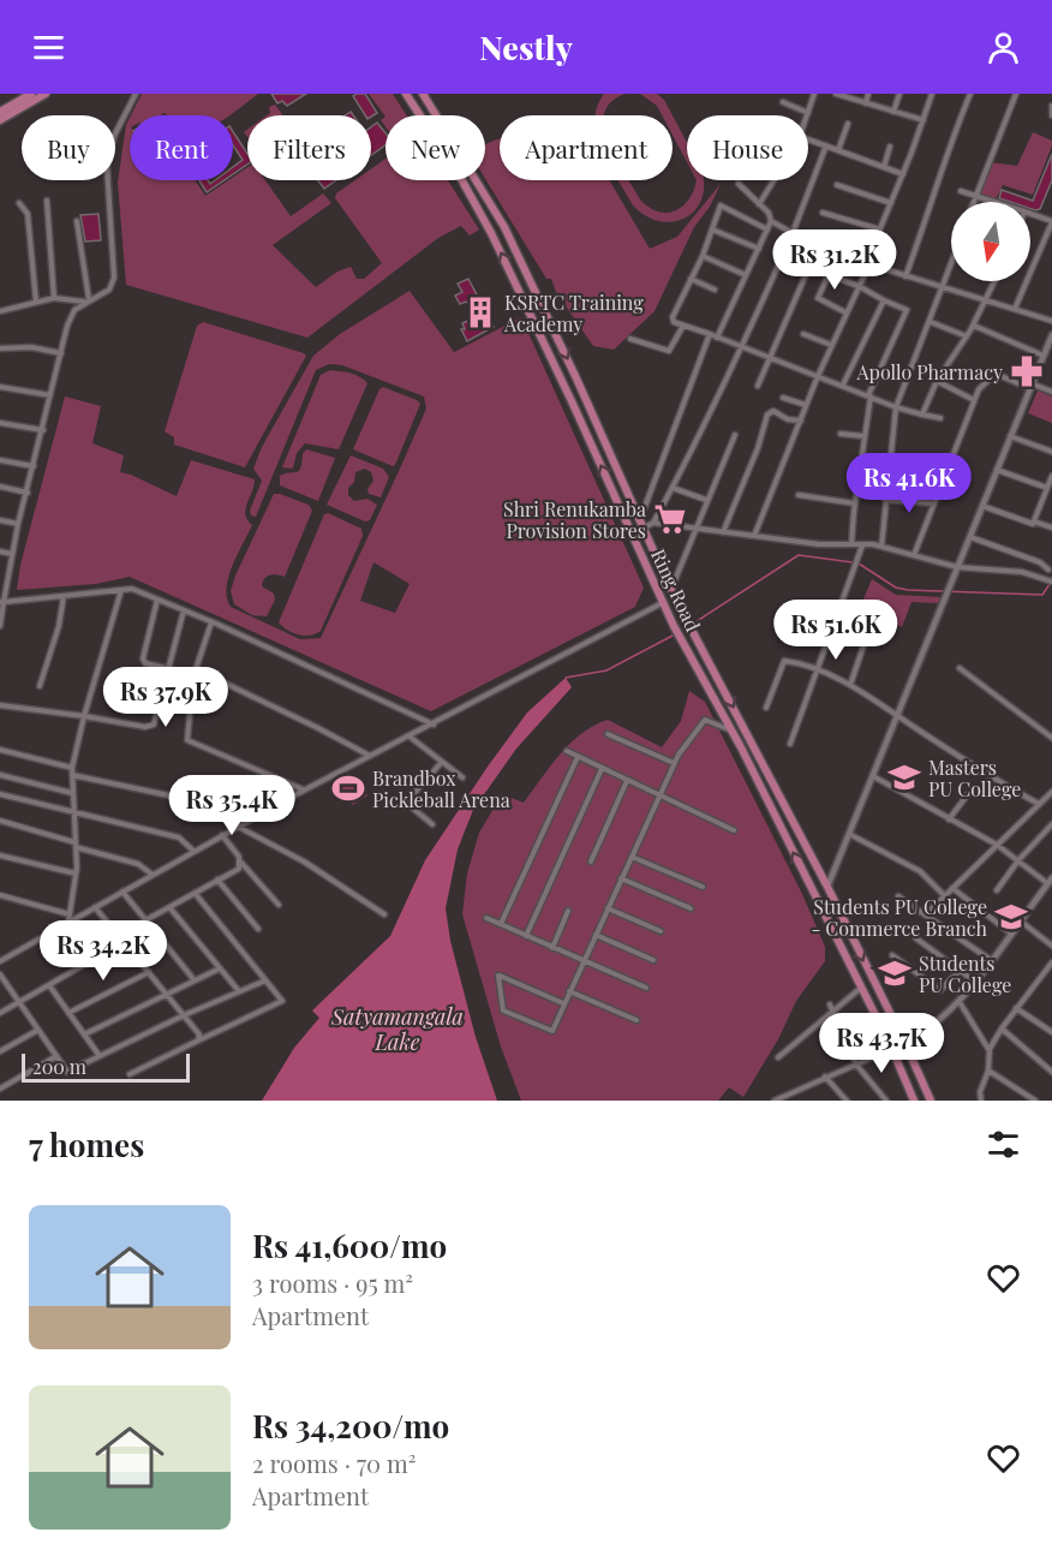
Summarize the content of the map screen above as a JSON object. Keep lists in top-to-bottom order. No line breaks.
{"streets":{"main road":["Ring Road"]},"water":["Satyamangala Lake"],"places":{"building":["KSRTC Training Academy"],"pharmacy":["Apollo Pharmacy"],"supermarket":["Shri Renukamba Provision Stores"],"school or university":["Masters PU College","Students PU College - Commerce Branch","Students PU College"],"sports":["Brandbox Pickleball Arena"]},"scale_bar":"200 m","north":"bottom","page":{"header":"Nestly","chip":["Buy","Rent","Filters","New","Apartment","House"],"price":["Rs 31.2K","Rs 41.6K","Rs 51.6K","Rs 37.9K","Rs 35.4K","Rs 34.2K","Rs 43.7K"],"scale":"200 m","heading":"7 homes","list":[{"name":"Rs 41,600/mo","note":"3 rooms · 95 m² · Apartment"},{"name":"Rs 34,200/mo","note":"2 rooms · 70 m² · Apartment"}]}}
